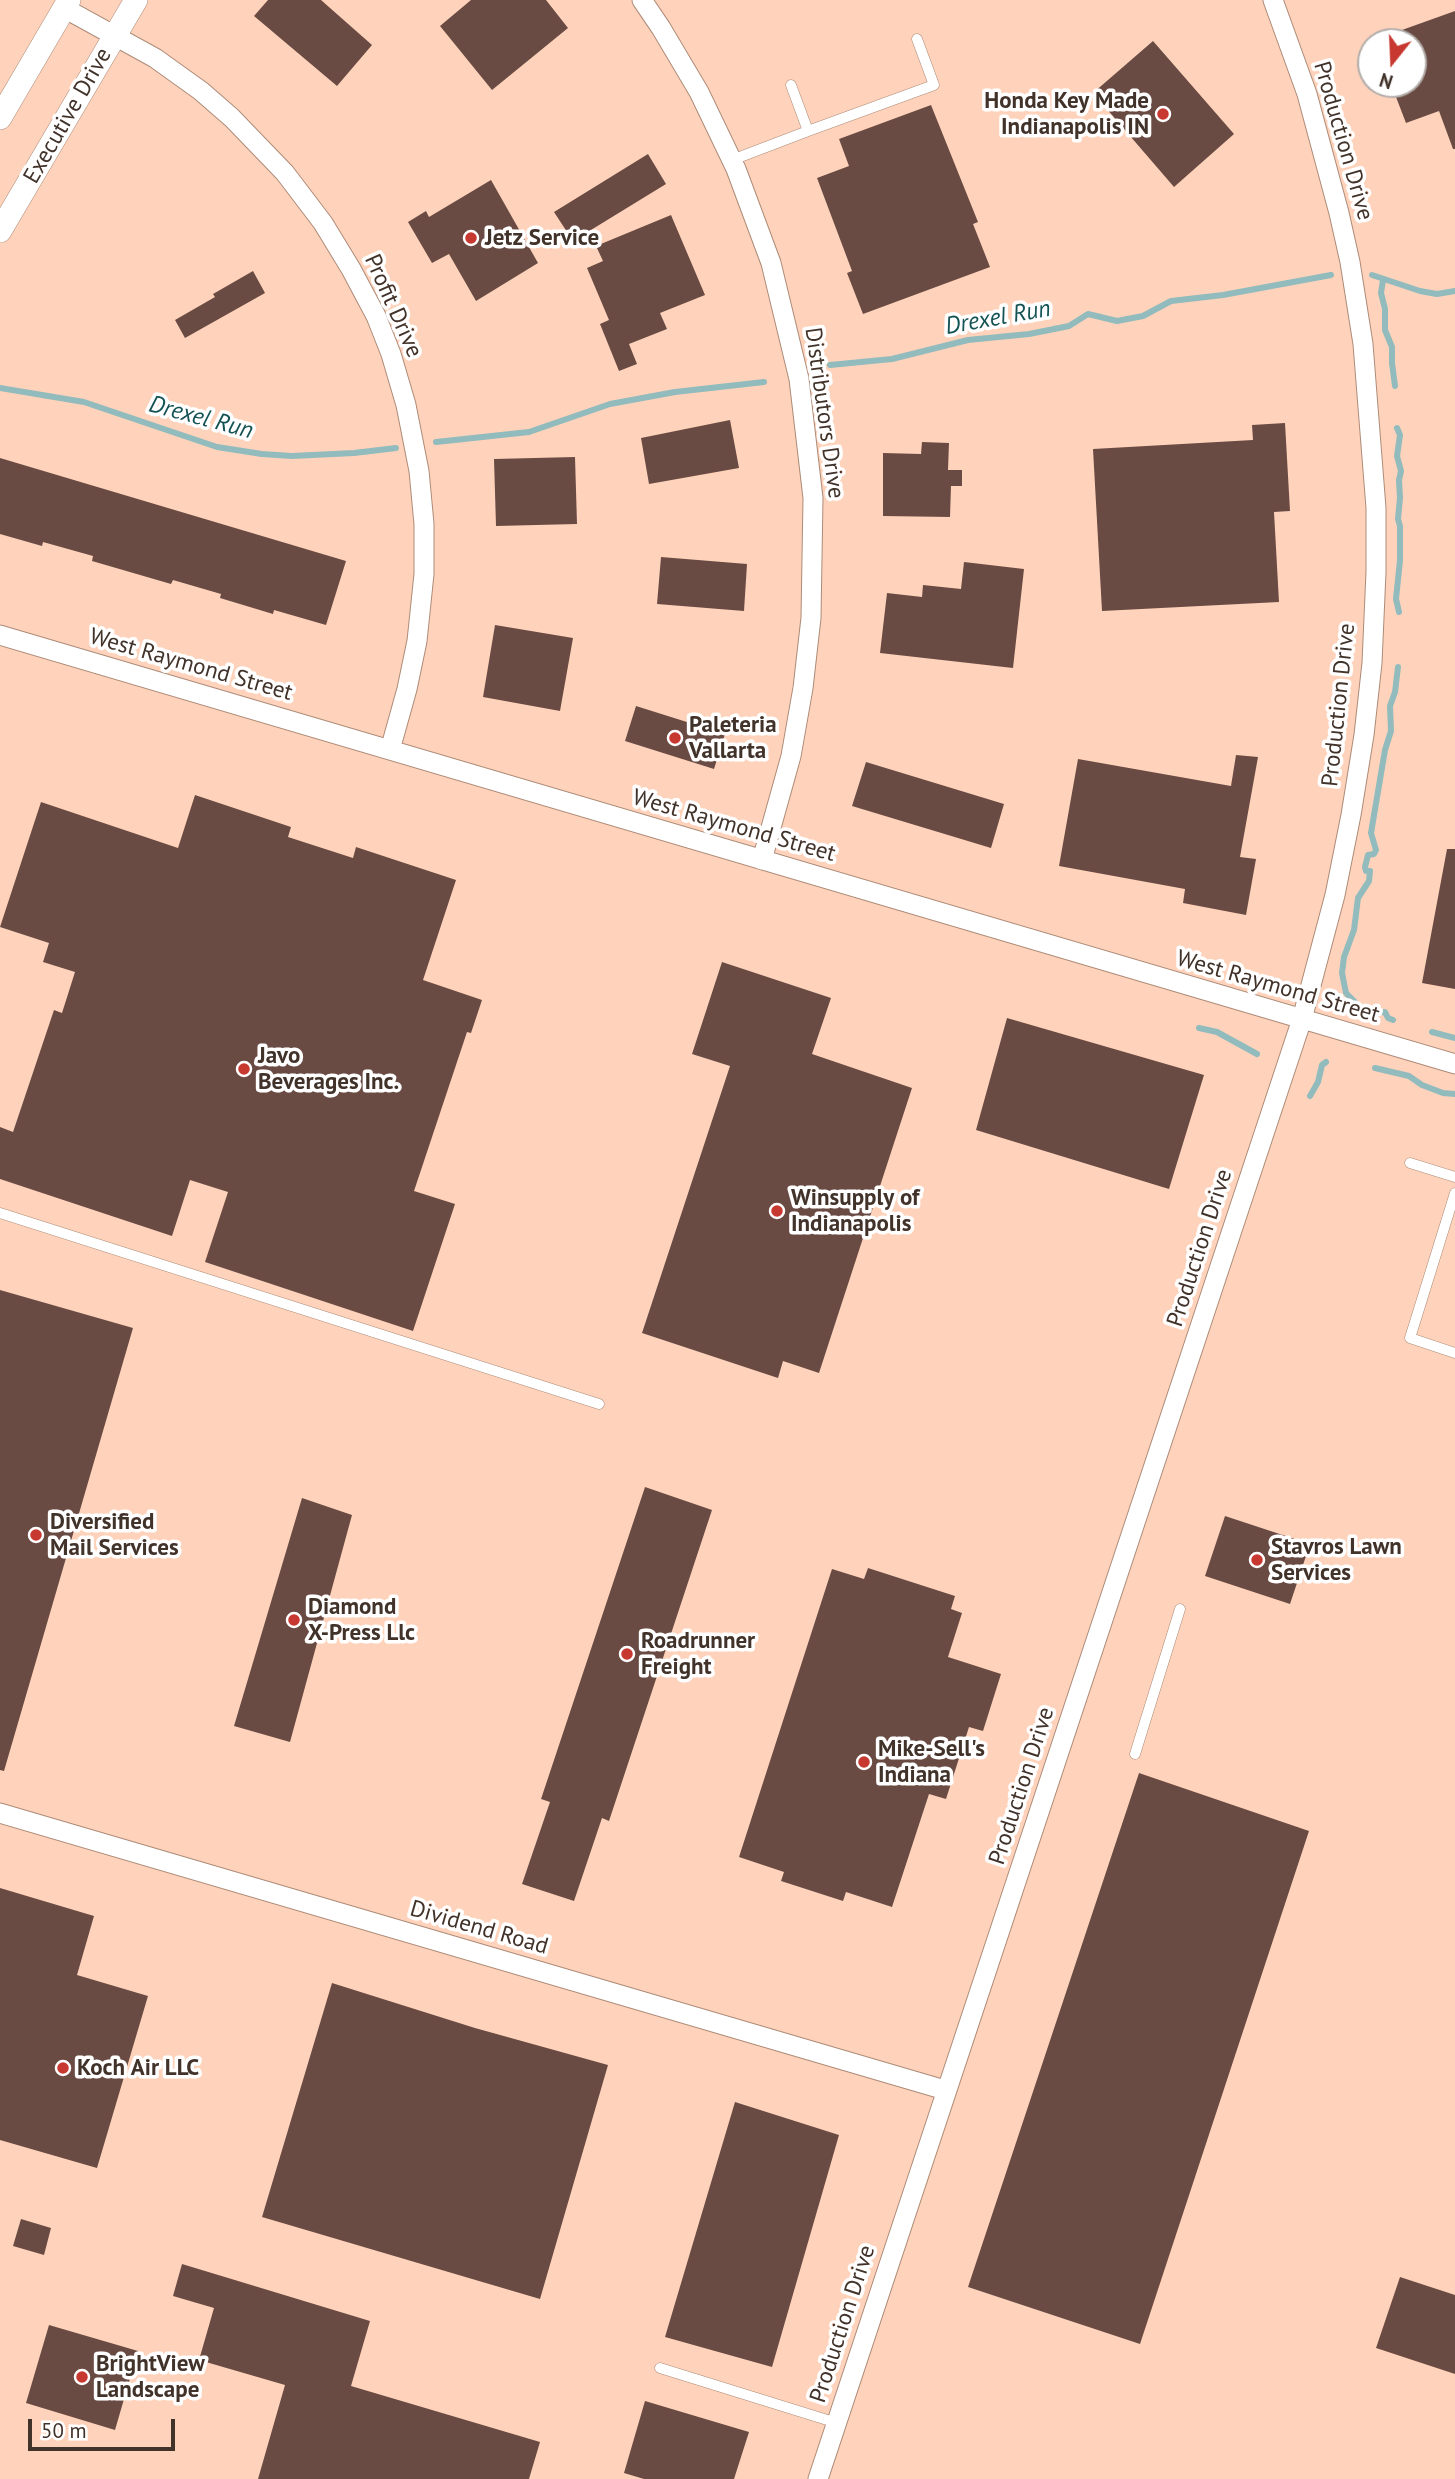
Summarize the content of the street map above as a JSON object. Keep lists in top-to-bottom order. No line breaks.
{"streets":{"street":["Executive Drive","Production Drive","Profit Drive","Distributors Drive","West Raymond Street","Dividend Road"]},"crossings":[["Executive Drive","Profit Drive"],["Production Drive","West Raymond Street"],["Production Drive","Dividend Road"],["Profit Drive","West Raymond Street"],["Distributors Drive","West Raymond Street"]],"water":["Drexel Run"],"places":["Honda Key Made Indianapolis IN","Jetz Service","Paleteria Vallarta","Javo Beverages Inc.","Winsupply of Indianapolis","Diversified Mail Services","Stavros Lawn Services","Diamond X-Press Llc","Roadrunner Freight","Mike-Sell's Indiana","Koch Air LLC","BrightView Landscape"],"scale_bar":"50 m","north":"bottom"}
